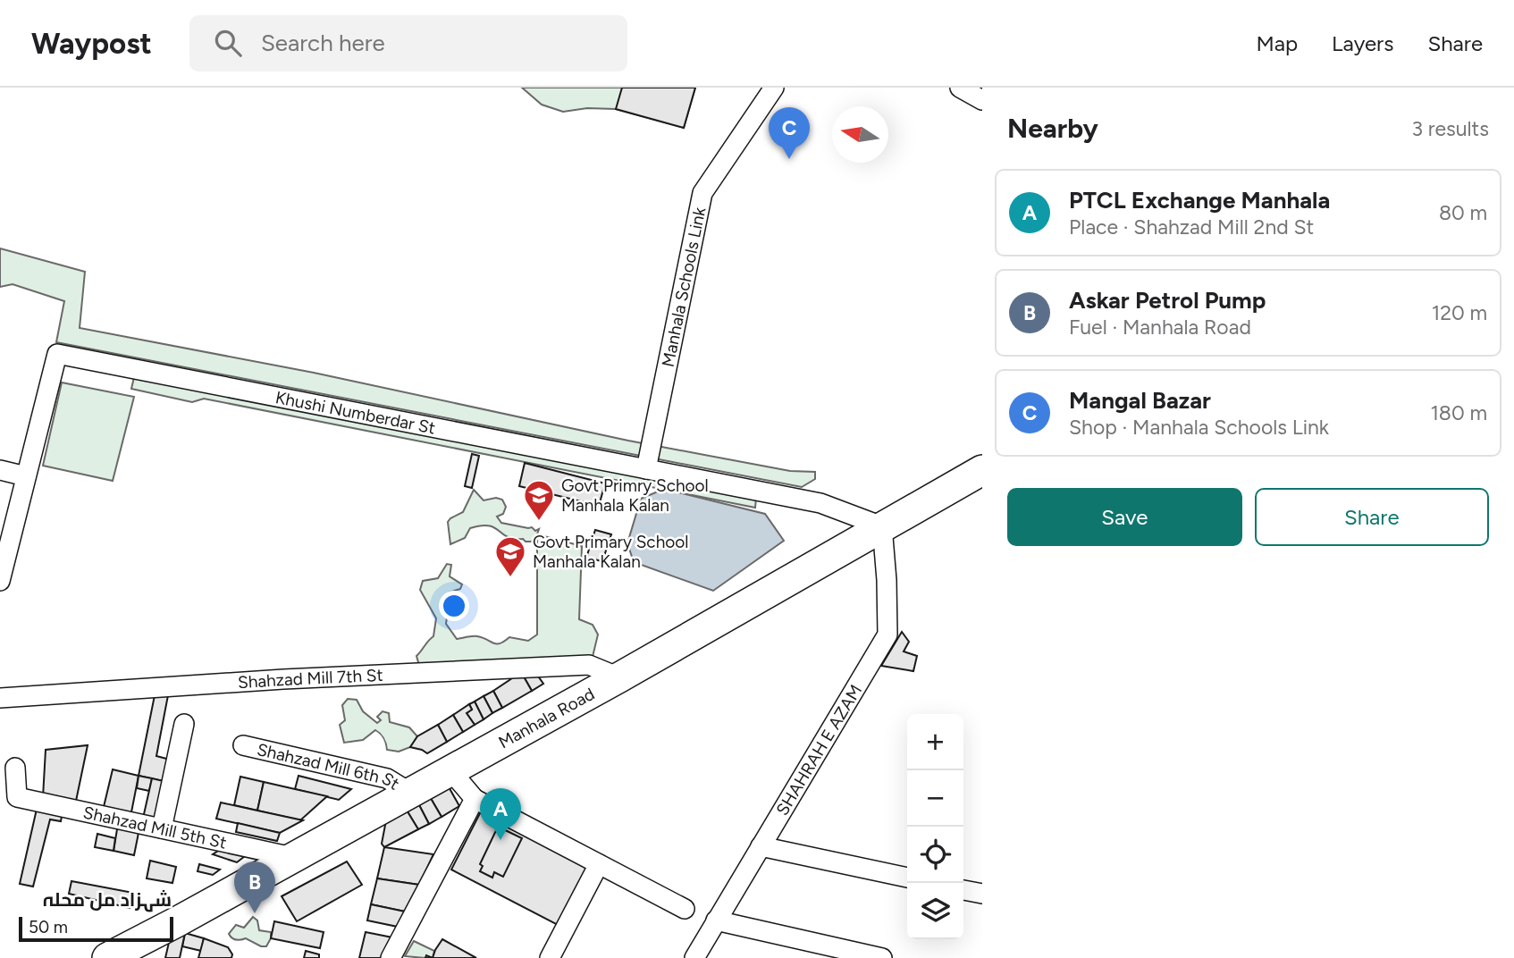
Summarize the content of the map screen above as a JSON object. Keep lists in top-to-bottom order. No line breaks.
{"streets":{"main road":["Manhala Road"],"street":["Manhala Schools Link","Khushi Numberdar St","Shahzad Mill 7th St","SHAHRAH E AZAM","Shahzad Mill 6th St","Shahzad Mill 5th St"]},"crossings":[["Manhala Schools Link","Khushi Numberdar St"],["Khushi Numberdar St","Manhala Road"],["Khushi Numberdar St","SHAHRAH E AZAM"],["Shahzad Mill 7th St","Manhala Road"],["Manhala Road","SHAHRAH E AZAM"],["Manhala Road","Shahzad Mill 6th St"],["Manhala Road","Shahzad Mill 5th St"]],"districts":["شہزاد مل محلہ"],"places":{"school or university":["Govt Primry School Manhala Kalan","Govt Primary School Manhala Kalan"]},"scale_bar":"50 m","north":"left","page":{"header":"Waypost","search":"Search here","nav":["Map","Layers","Share"],"heading":["Nearby","3 results"],"pins":["C","A","B"],"list":[{"mark":"A","name":"PTCL Exchange Manhala","note":"Place · Shahzad Mill 2nd St","value":"80 m"},{"mark":"B","name":"Askar Petrol Pump","note":"Fuel · Manhala Road","value":"120 m"},{"mark":"C","name":"Mangal Bazar","note":"Shop · Manhala Schools Link","value":"180 m"}],"buttons":["Save","Share"],"map_buttons":["+","−"],"scale":"50 m"}}
